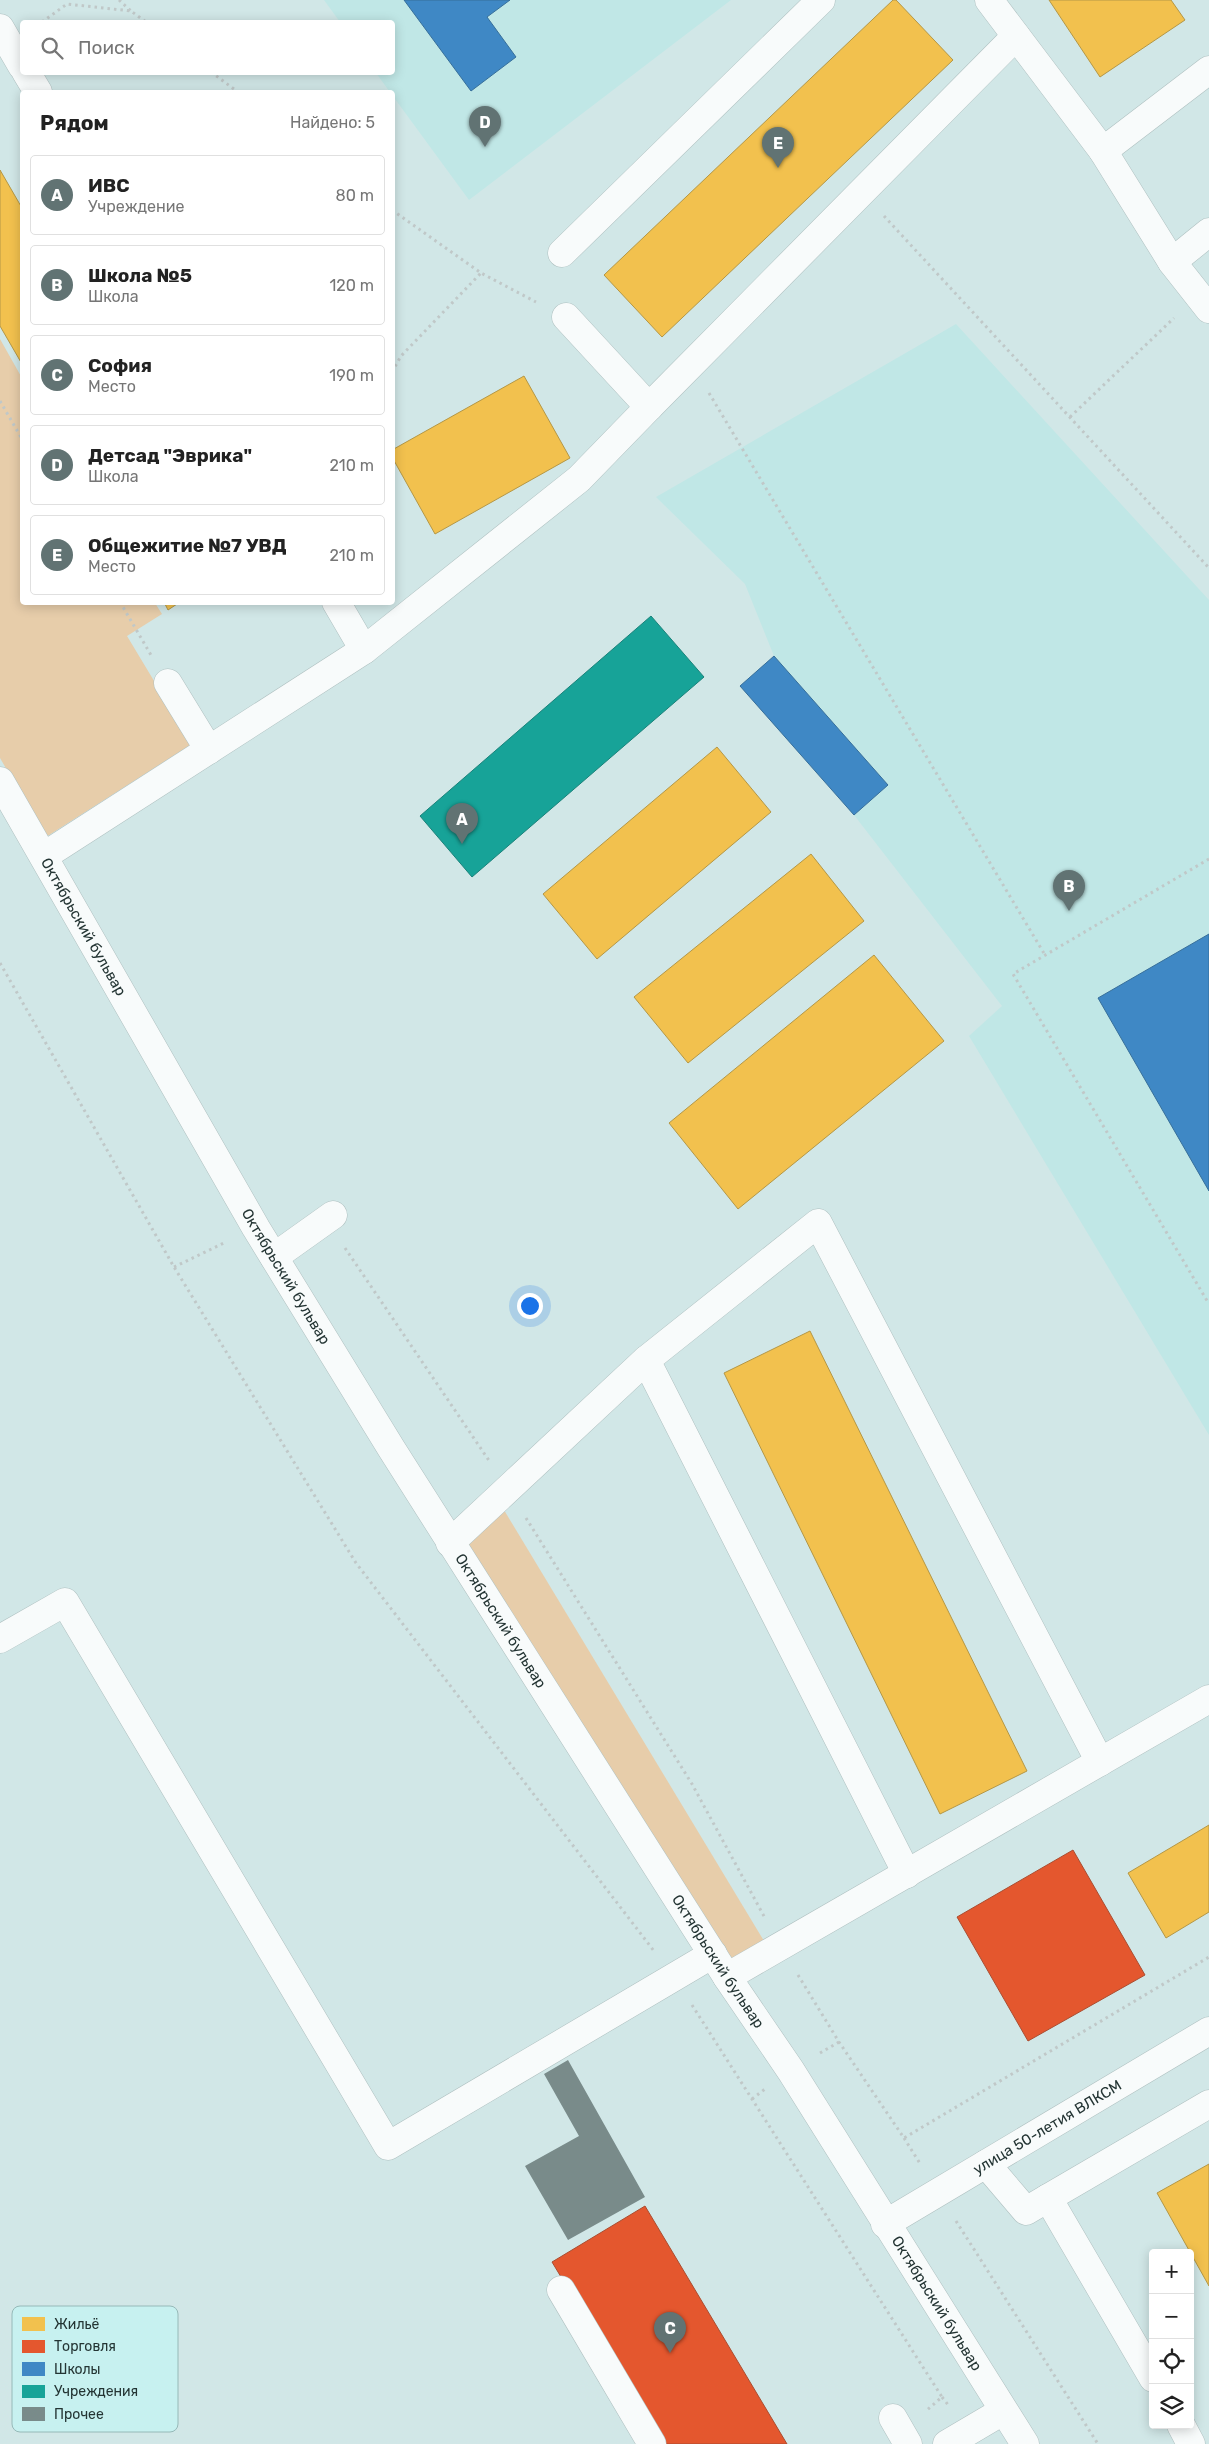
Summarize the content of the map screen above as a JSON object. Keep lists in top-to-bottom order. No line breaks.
{"streets":{"street":["Октябрьский бульвар","улица 50-летия ВЛКСМ"]},"crossings":[["Октябрьский бульвар","улица 50-летия ВЛКСМ"]],"legend":["Жильё","Торговля","Школы","Учреждения","Прочее"],"page":{"search":"Поиск","heading":["Рядом","Найдено: 5"],"pins":["D","E","A","B","C"],"list":[{"mark":"A","name":"ИВС","note":"Учреждение","value":"80 m"},{"mark":"B","name":"Школа №5","note":"Школа","value":"120 m"},{"mark":"C","name":"София","note":"Место","value":"190 m"},{"mark":"D","name":"Детсад \"Эврика\"","note":"Школа","value":"210 m"},{"mark":"E","name":"Общежитие №7 УВД","note":"Место","value":"210 m"}],"map_buttons":["+","−"]}}
